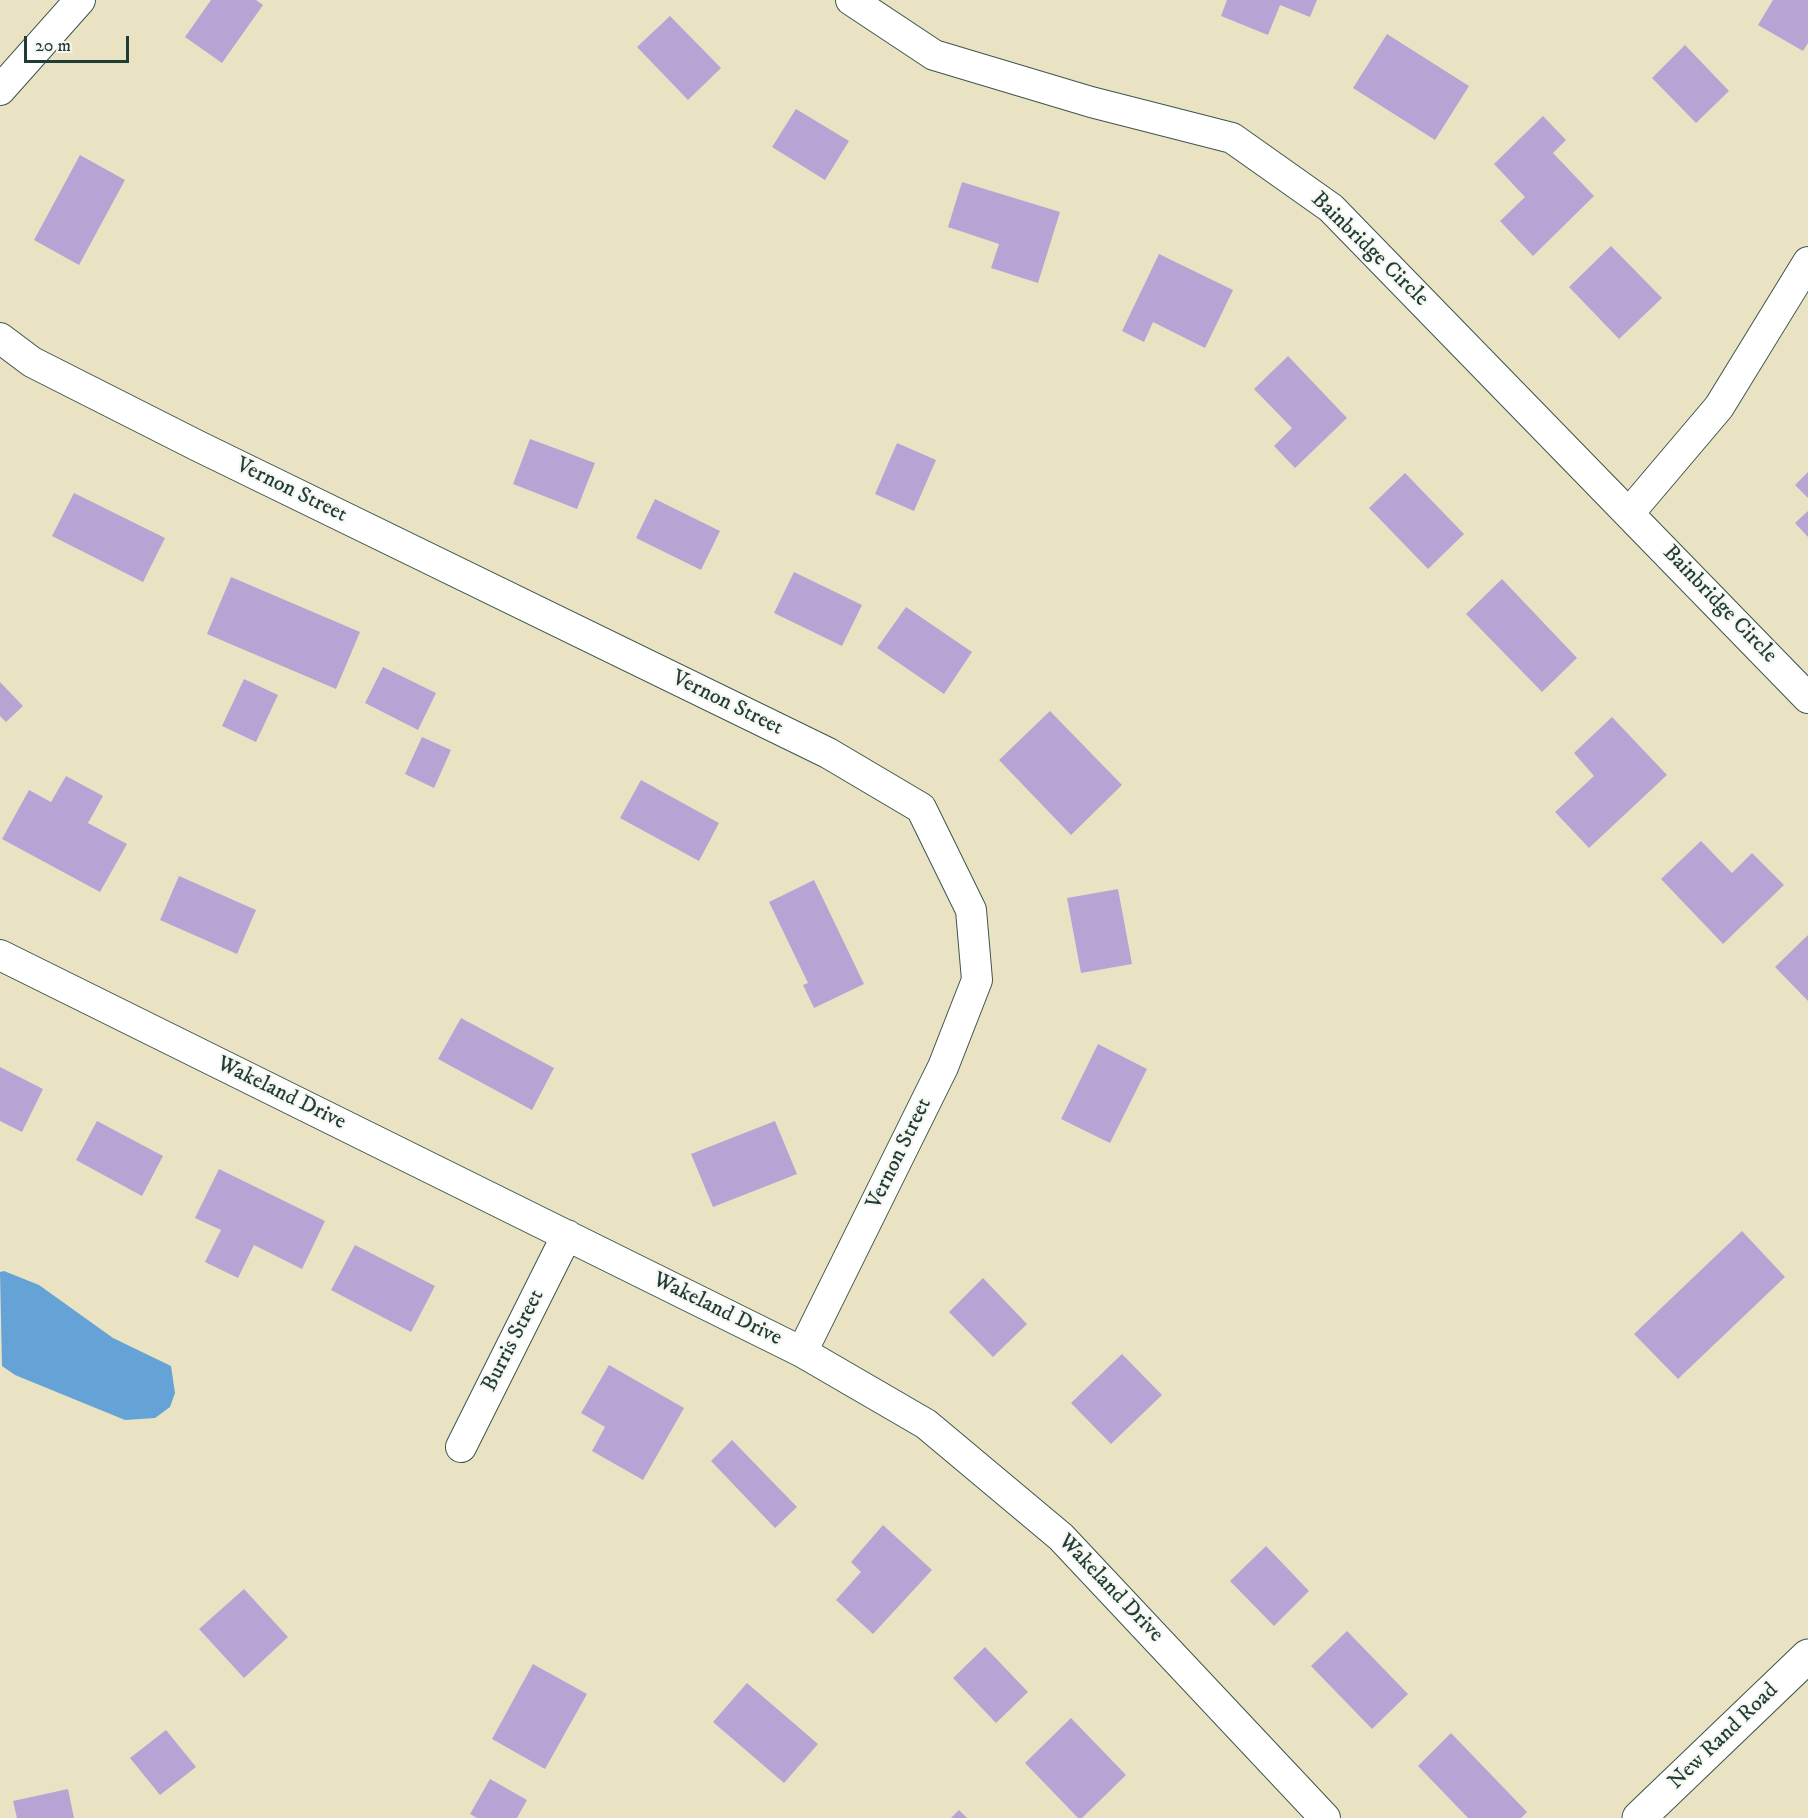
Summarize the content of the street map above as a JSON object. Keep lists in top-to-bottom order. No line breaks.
{"streets":{"street":["Bainbridge Circle","Vernon Street","Wakeland Drive","Burris Street","New Rand Road"]},"crossings":[["Vernon Street","Wakeland Drive"],["Wakeland Drive","Burris Street"]],"scale_bar":"20 m"}
